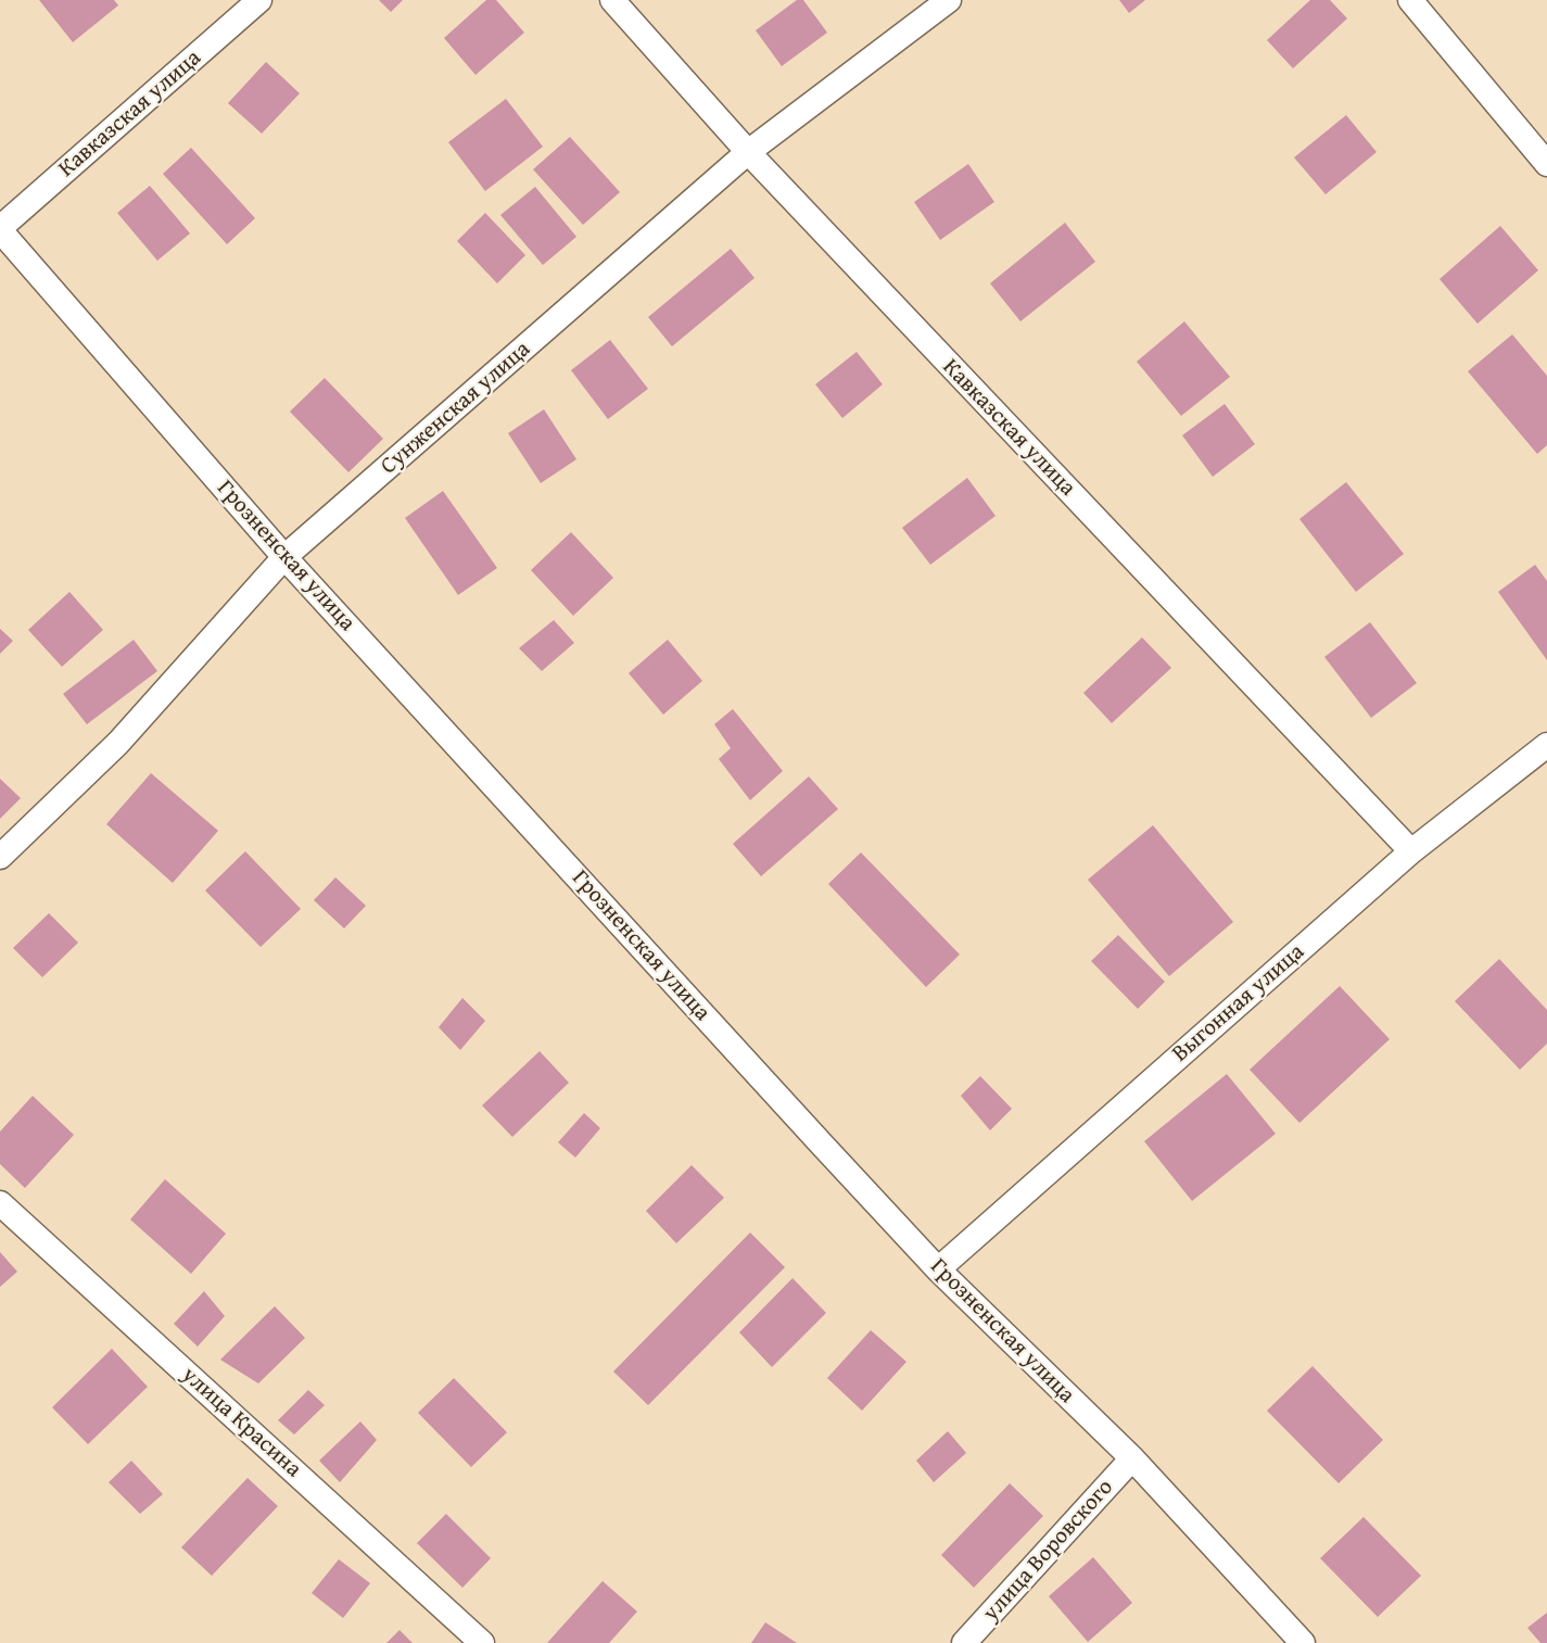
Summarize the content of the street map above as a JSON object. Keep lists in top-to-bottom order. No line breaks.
{"streets":{"street":["Кавказская улица","Сунженская улица","Грозненская улица","Выгонная улица","улица Красина","улица Воровского"]},"crossings":[["Кавказская улица","Сунженская улица"],["Кавказская улица","Грозненская улица"],["Кавказская улица","Выгонная улица"],["Сунженская улица","Грозненская улица"],["Грозненская улица","Выгонная улица"],["Грозненская улица","улица Воровского"]]}
